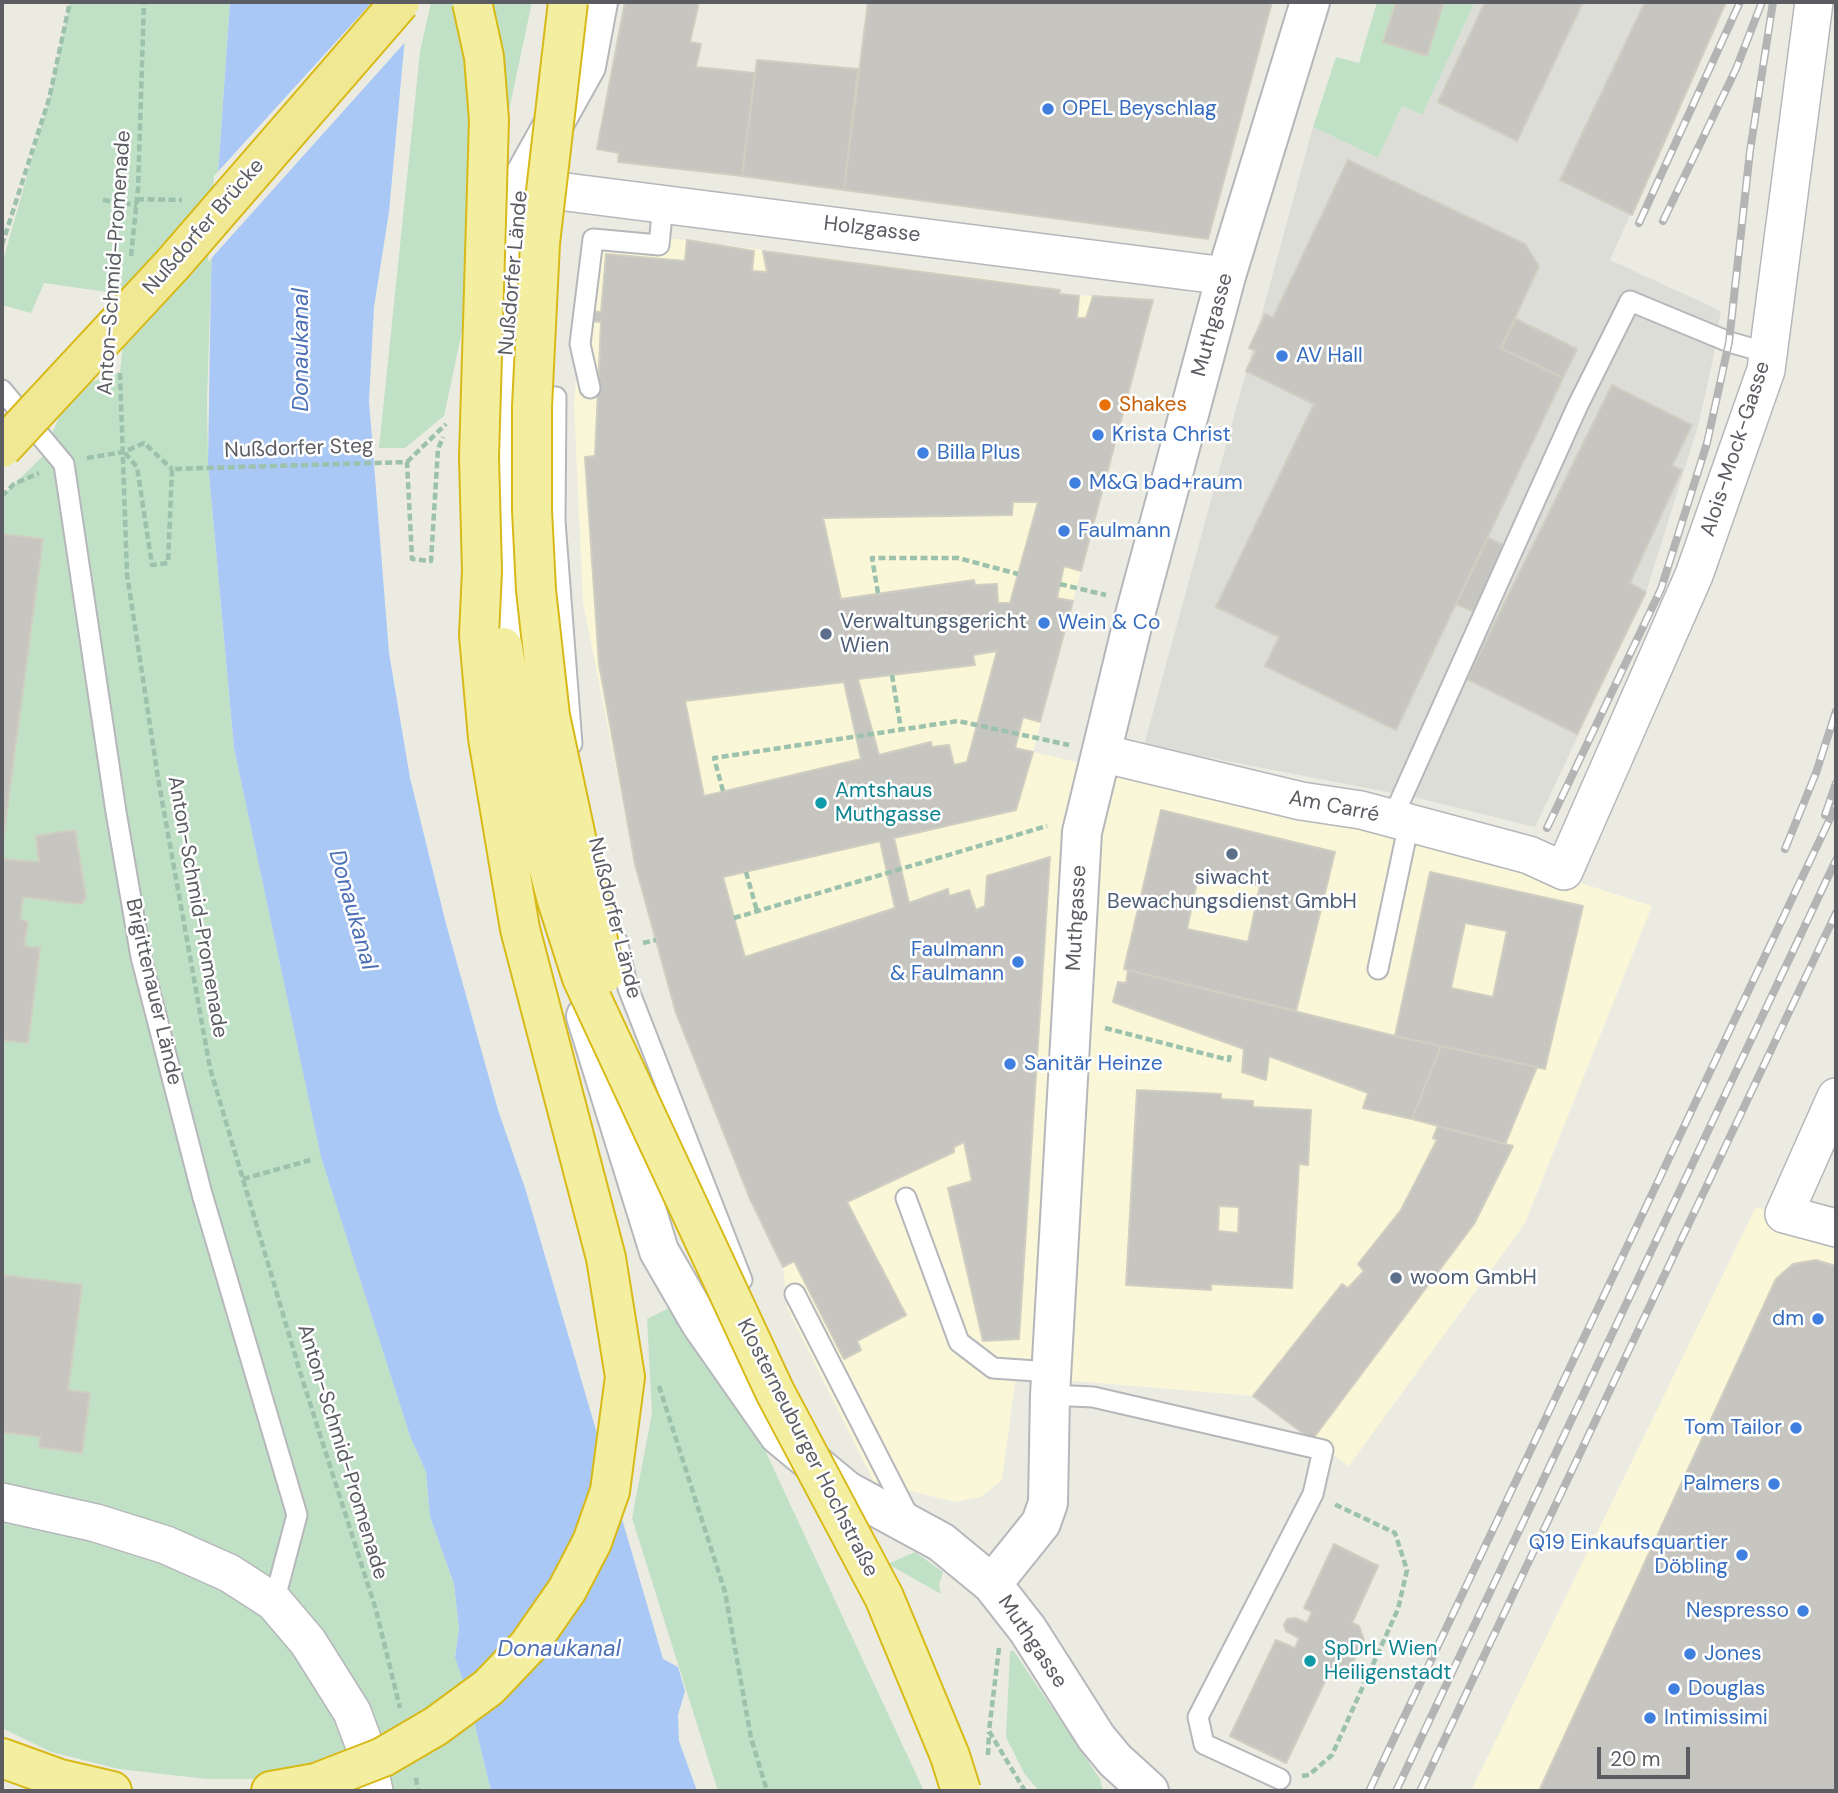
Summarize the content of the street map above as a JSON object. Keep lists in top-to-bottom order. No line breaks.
{"streets":{"highway":["Nußdorfer Brücke","Klosterneuburger Hochstraße"],"street":["Holzgasse","Nußdorfer Lände","Muthgasse","Alois-Mock-Gasse","Am Carré"],"lane":["Brigittenauer Lände"],"path":["Anton-Schmid-Promenade","Nußdorfer Steg"]},"crossings":[["Holzgasse","Nußdorfer Lände"],["Holzgasse","Muthgasse"],["Nußdorfer Lände","Muthgasse"],["Muthgasse","Am Carré"],["Alois-Mock-Gasse","Am Carré"]],"water":["Donaukanal"],"places":["OPEL Beyschlag","AV Hall","Shakes","Krista Christ","Billa Plus","M&G bad+raum","Faulmann","Wein & Co","Verwaltungsgericht Wien","Amtshaus Muthgasse","siwacht Bewachungsdienst GmbH","Faulmann & Faulmann","Sanitär Heinze","woom GmbH","dm","Tom Tailor","Palmers","Q19 Einkaufsquartier Döbling","Nespresso","Jones","SpDrL Wien Heiligenstadt","Douglas","Intimissimi"],"scale_bar":"20 m"}
